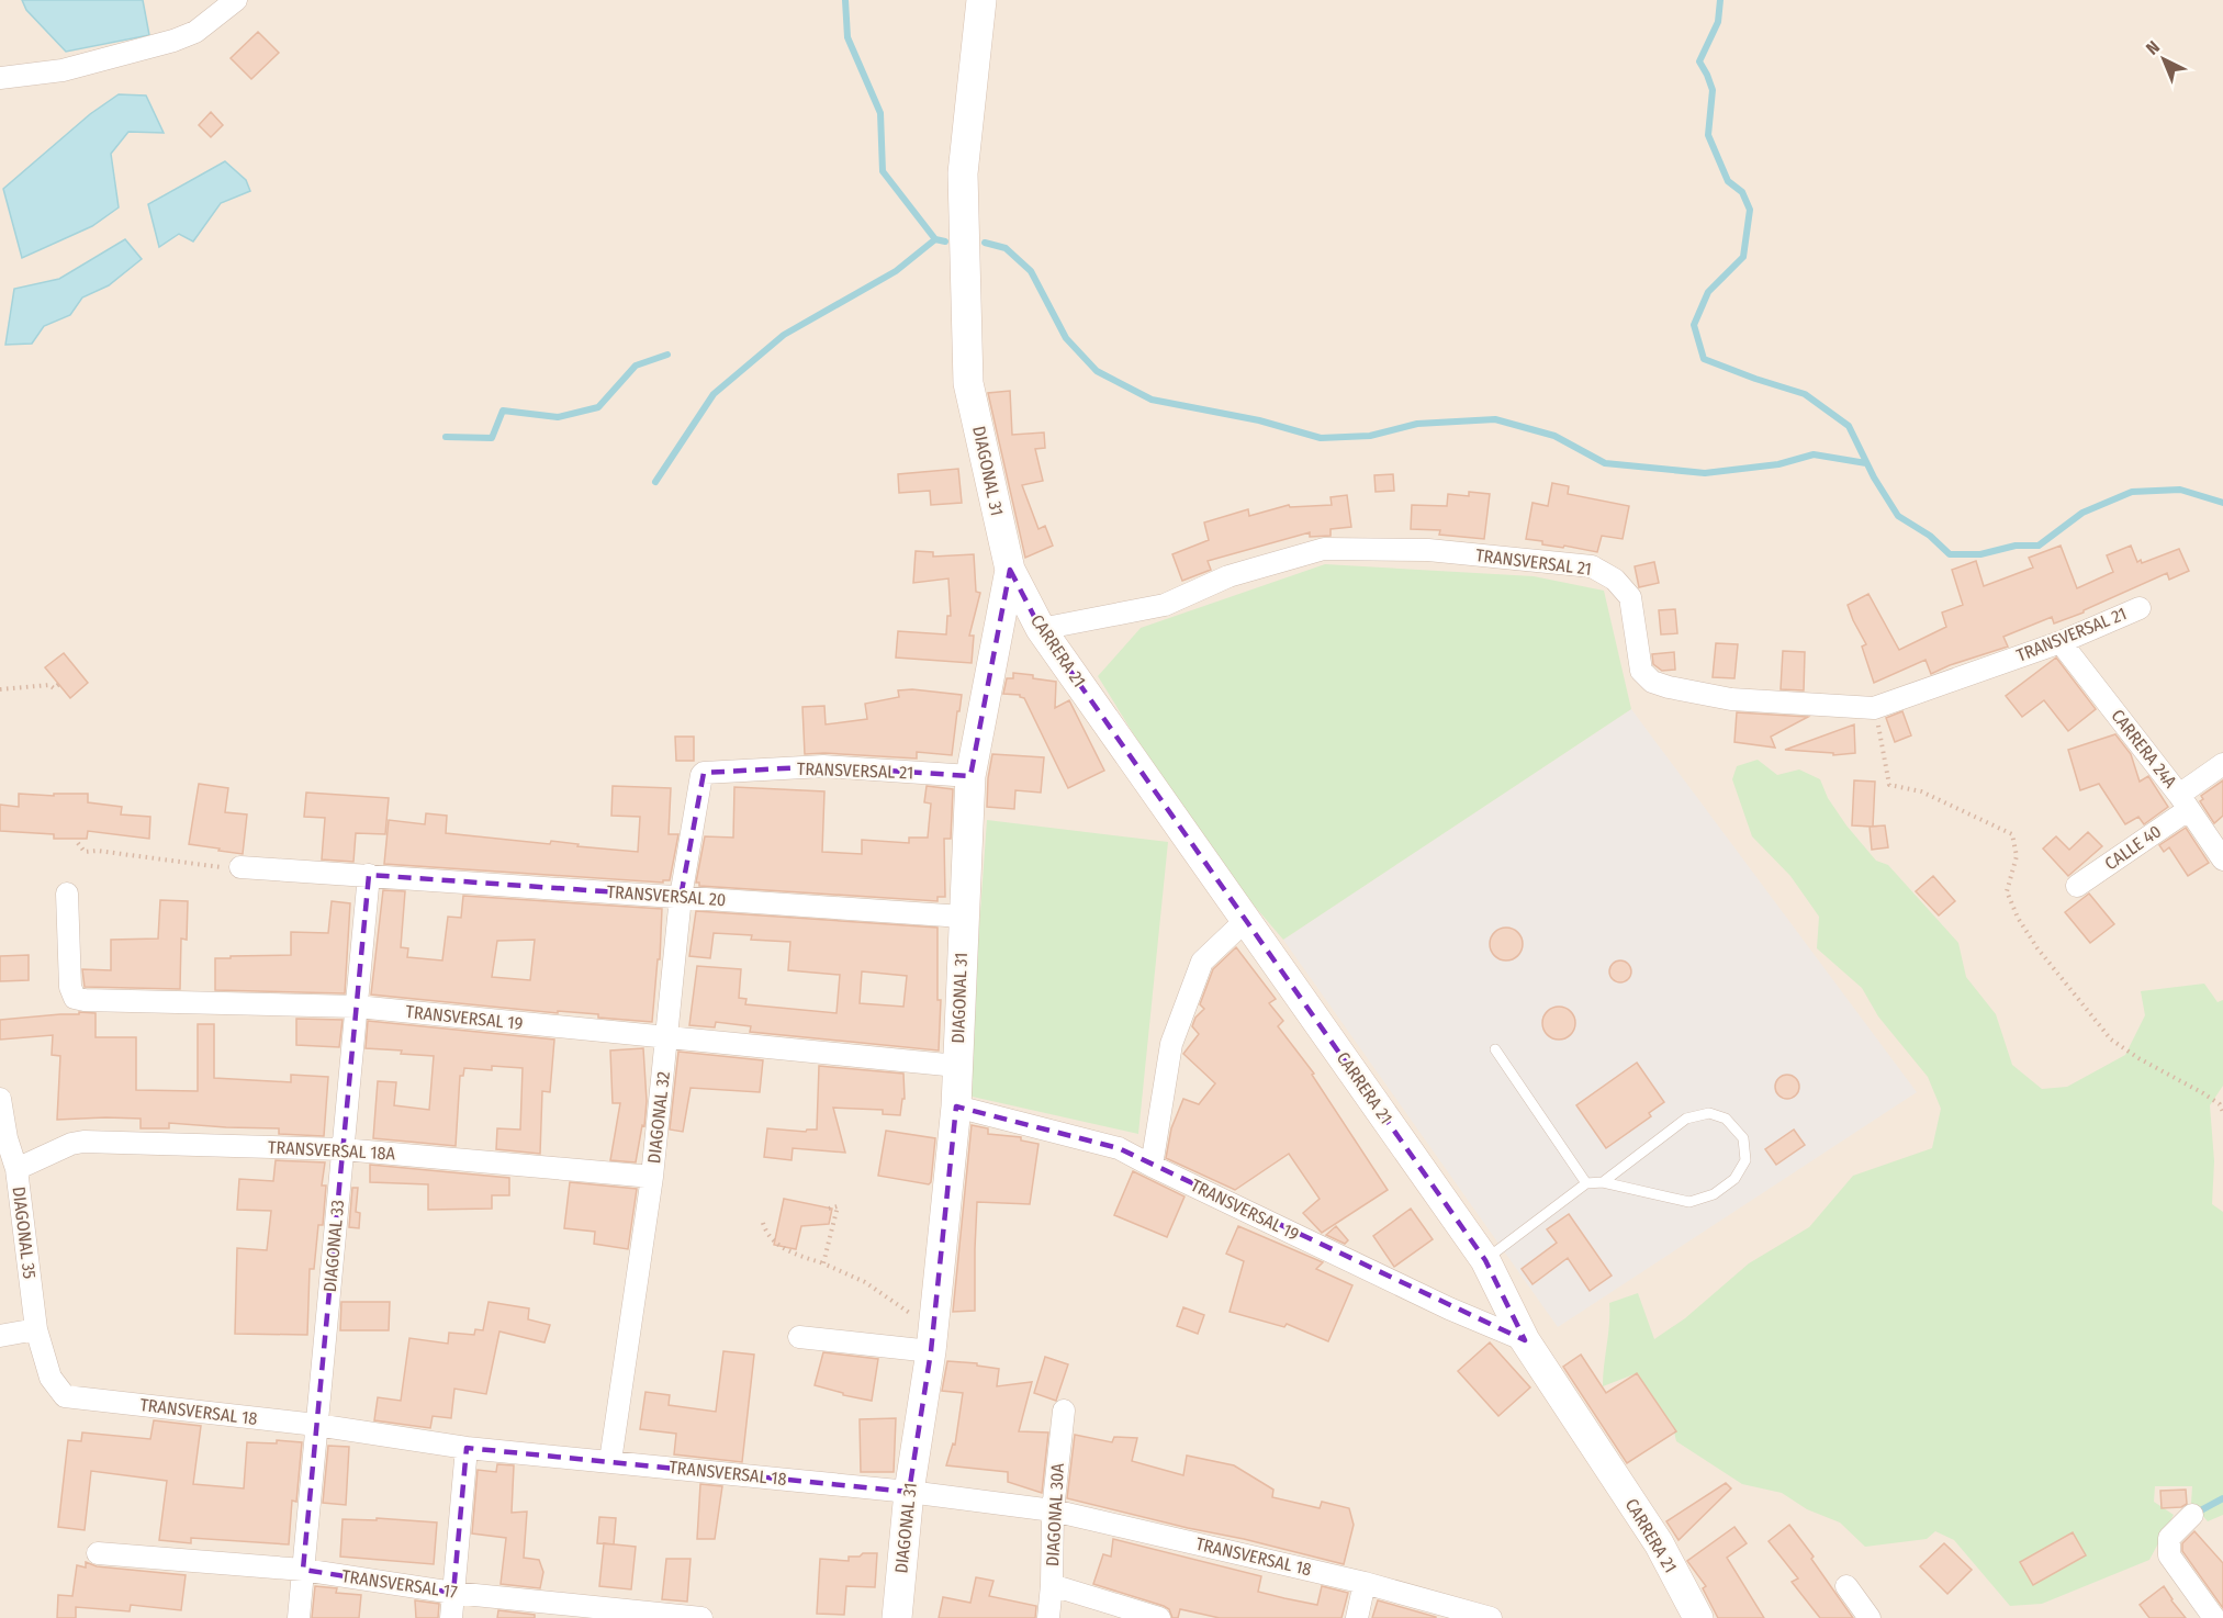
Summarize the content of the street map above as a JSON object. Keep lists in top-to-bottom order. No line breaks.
{"streets":{"street":["DIAGONAL 31","TRANSVERSAL 21","CARRERA 21","CARRERA 24A","CALLE 40","TRANSVERSAL 20","TRANSVERSAL 19","DIAGONAL 32","TRANSVERSAL 18A","DIAGONAL 35","DIAGONAL 33","TRANSVERSAL 18","DIAGONAL 30A","TRANSVERSAL 17"]},"crossings":[["DIAGONAL 31","TRANSVERSAL 21"],["DIAGONAL 31","CARRERA 21"],["DIAGONAL 31","TRANSVERSAL 20"],["DIAGONAL 31","TRANSVERSAL 19"],["DIAGONAL 31","TRANSVERSAL 18"],["TRANSVERSAL 21","CARRERA 21"],["TRANSVERSAL 21","CARRERA 24A"],["TRANSVERSAL 21","DIAGONAL 32"],["CARRERA 21","TRANSVERSAL 19"],["CARRERA 24A","CALLE 40"],["TRANSVERSAL 20","DIAGONAL 32"],["TRANSVERSAL 20","DIAGONAL 33"],["TRANSVERSAL 19","DIAGONAL 32"],["TRANSVERSAL 19","DIAGONAL 33"],["DIAGONAL 32","TRANSVERSAL 18A"],["DIAGONAL 32","TRANSVERSAL 18"],["TRANSVERSAL 18A","DIAGONAL 35"],["TRANSVERSAL 18A","DIAGONAL 33"],["DIAGONAL 35","TRANSVERSAL 18"],["DIAGONAL 33","TRANSVERSAL 18"],["DIAGONAL 33","TRANSVERSAL 17"],["TRANSVERSAL 18","DIAGONAL 30A"]],"north":"top left"}
